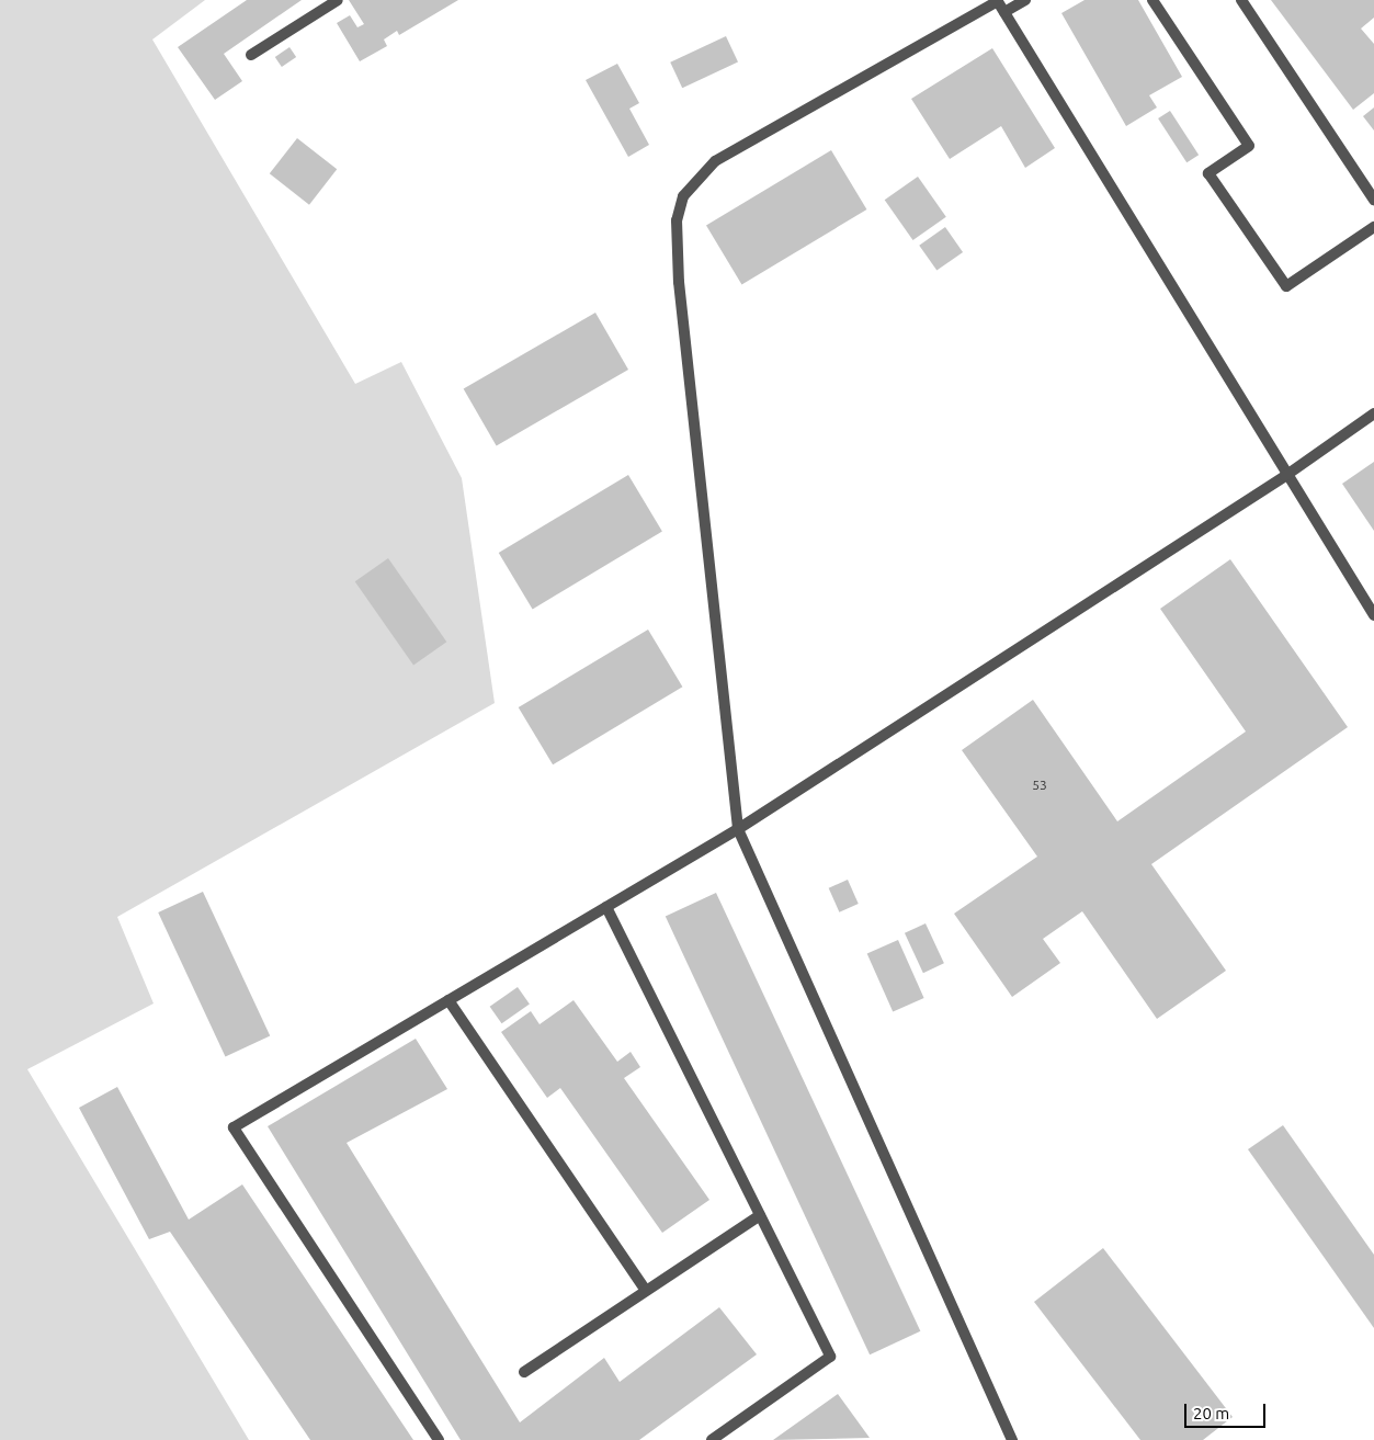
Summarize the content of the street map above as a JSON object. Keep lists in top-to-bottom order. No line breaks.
{"house_numbers":["53"],"scale_bar":"20 m"}
